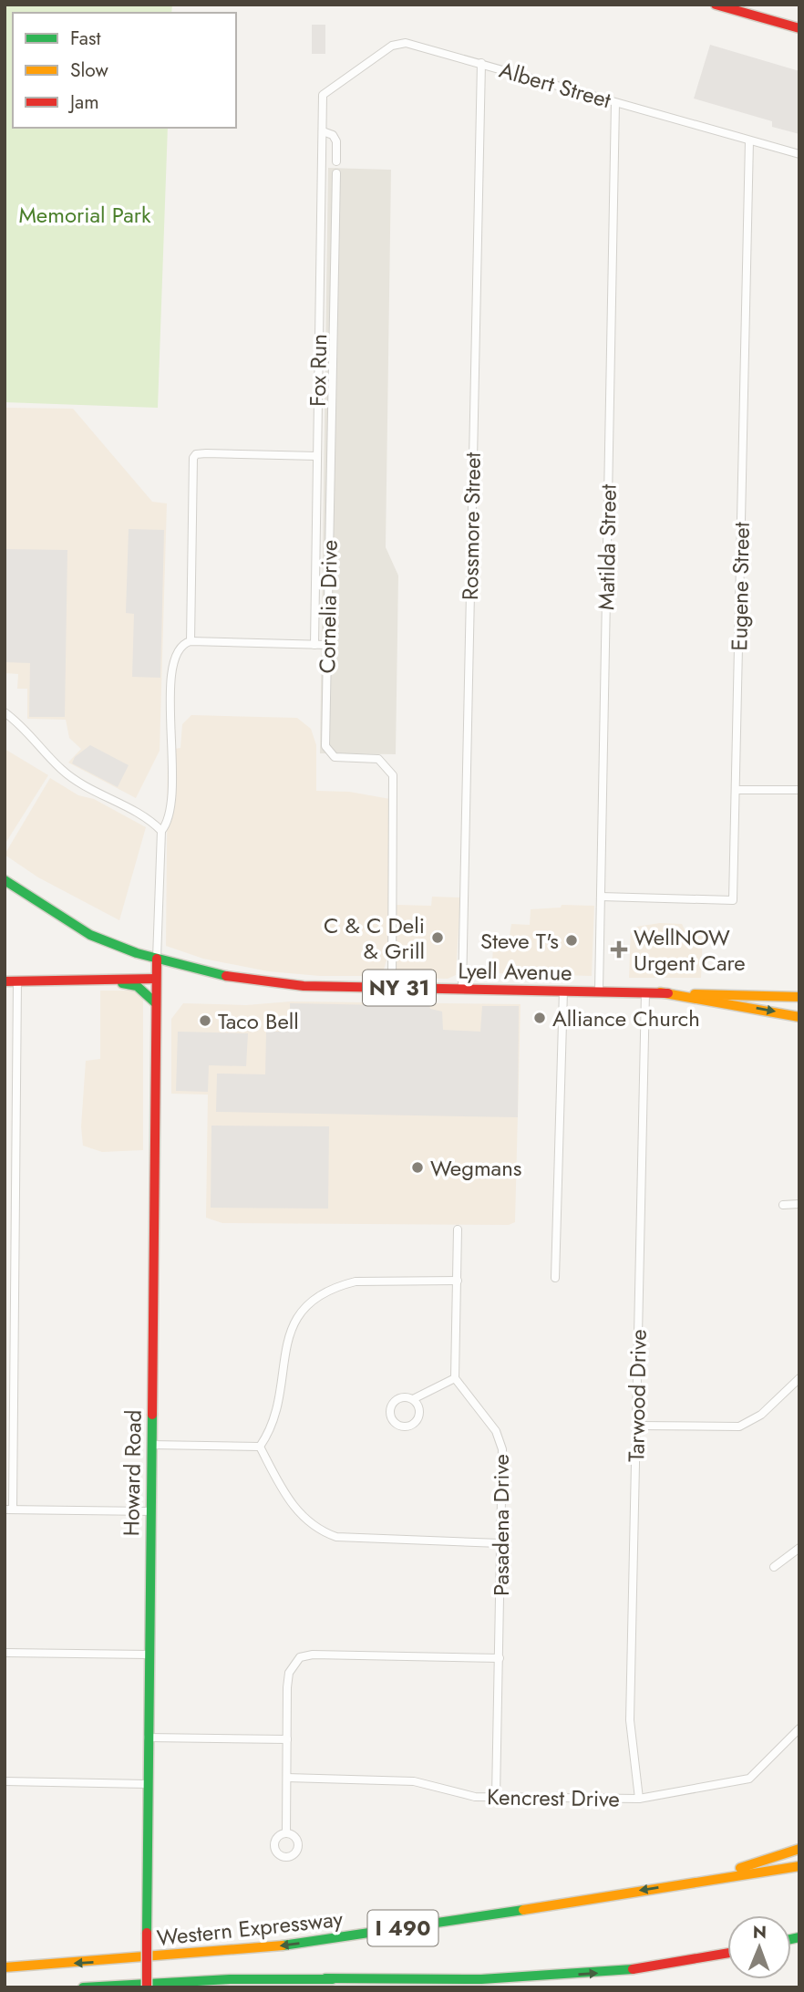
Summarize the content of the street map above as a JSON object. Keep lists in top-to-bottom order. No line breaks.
{"streets":{"main road":["Lyell Avenue","NY 31","Howard Road","Western Expressway","I 490"],"street":["Albert Street","Fox Run","Rossmore Street","Matilda Street","Eugene Street","Cornelia Drive","Tarwood Drive","Pasadena Drive","Kencrest Drive"]},"crossings":[["Albert Street","Fox Run"],["Albert Street","Rossmore Street"],["Albert Street","Matilda Street"],["Albert Street","Eugene Street"],["Rossmore Street","Lyell Avenue"],["Matilda Street","Eugene Street"],["Matilda Street","Lyell Avenue"],["Cornelia Drive","Lyell Avenue"],["Lyell Avenue","NY 31"],["Lyell Avenue","Tarwood Drive"],["Lyell Avenue","Howard Road"],["NY 31","Howard Road"],["Tarwood Drive","Kencrest Drive"],["Pasadena Drive","Kencrest Drive"]],"parks":["Memorial Park"],"places":{"other":["C & C Deli & Grill","Steve T's","Alliance Church","Taco Bell","Wegmans"],"health":["WellNOW Urgent Care"]},"legend":["Fast","Slow","Jam"],"north":"top"}
